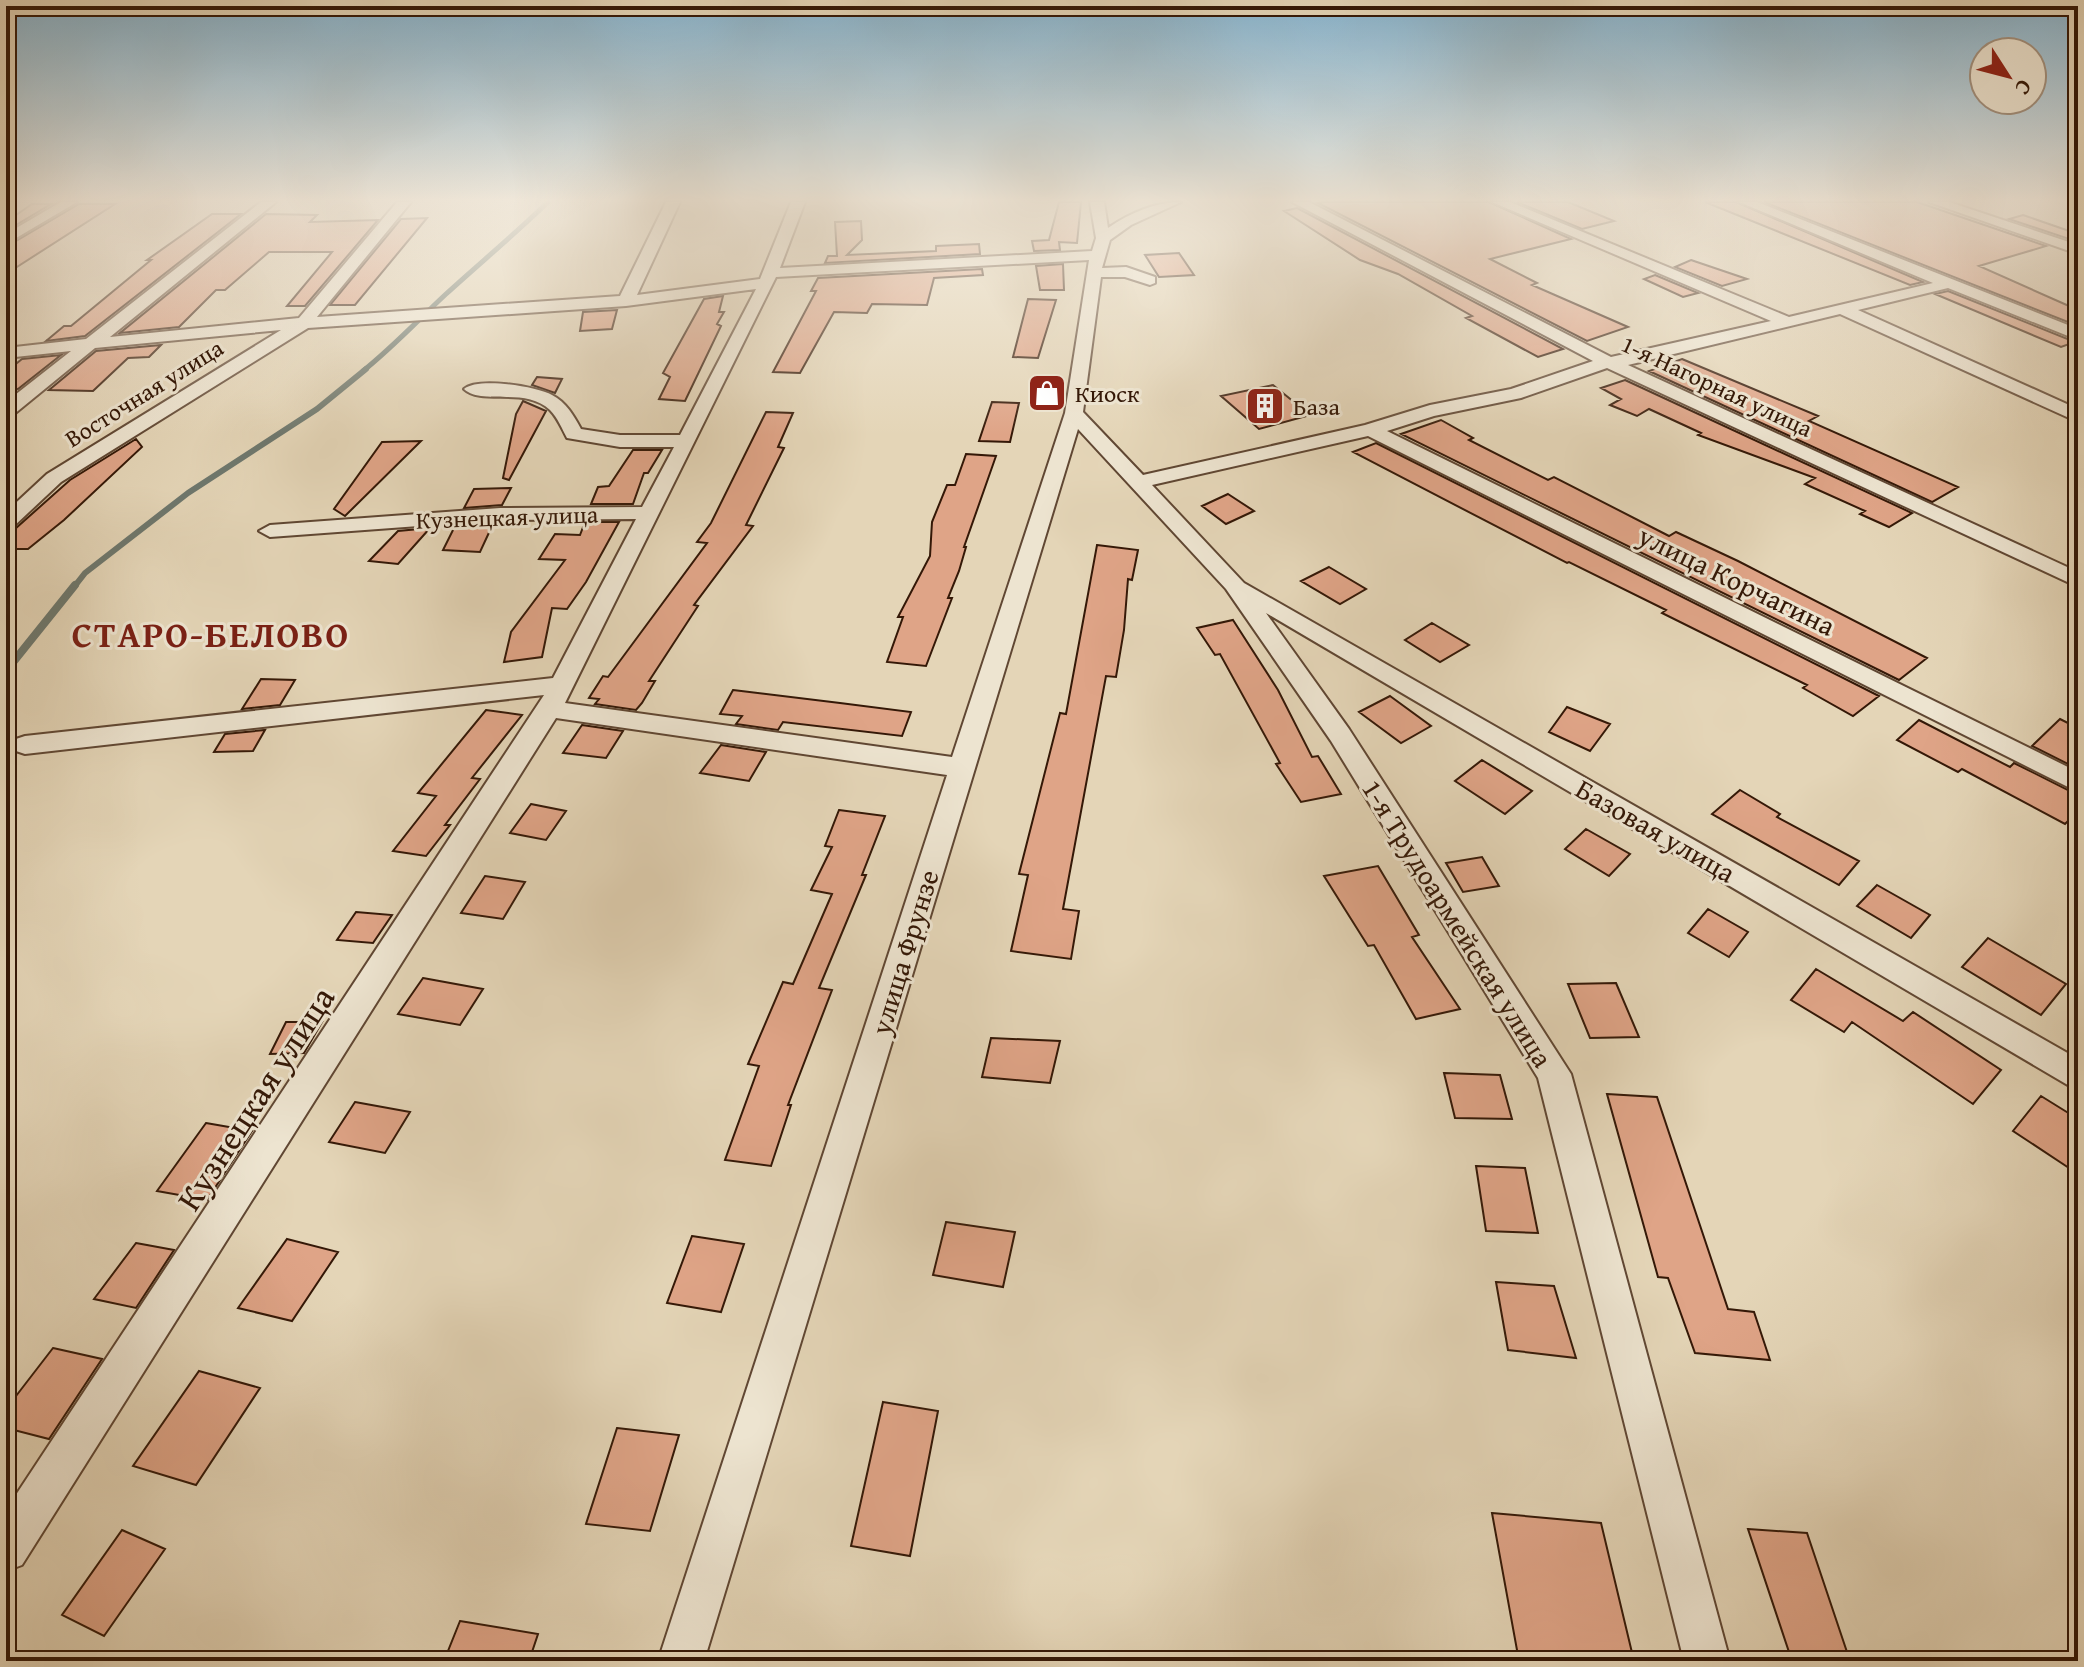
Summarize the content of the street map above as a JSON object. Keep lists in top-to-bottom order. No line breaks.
{"streets":{"street":["1-я Нагорная улица","Восточная улица","Кузнецкая улица","улица Корчагина","Базовая улица","1-я Трудоармейская улица","улица Фрунзе"]},"crossings":[["Базовая улица","1-я Трудоармейская улица"],["1-я Трудоармейская улица","улица Фрунзе"]],"districts":["СТАРО-БЕЛОВО"],"places":{"shop":["Киоск"],"building":["База"]},"north":"bottom right"}
